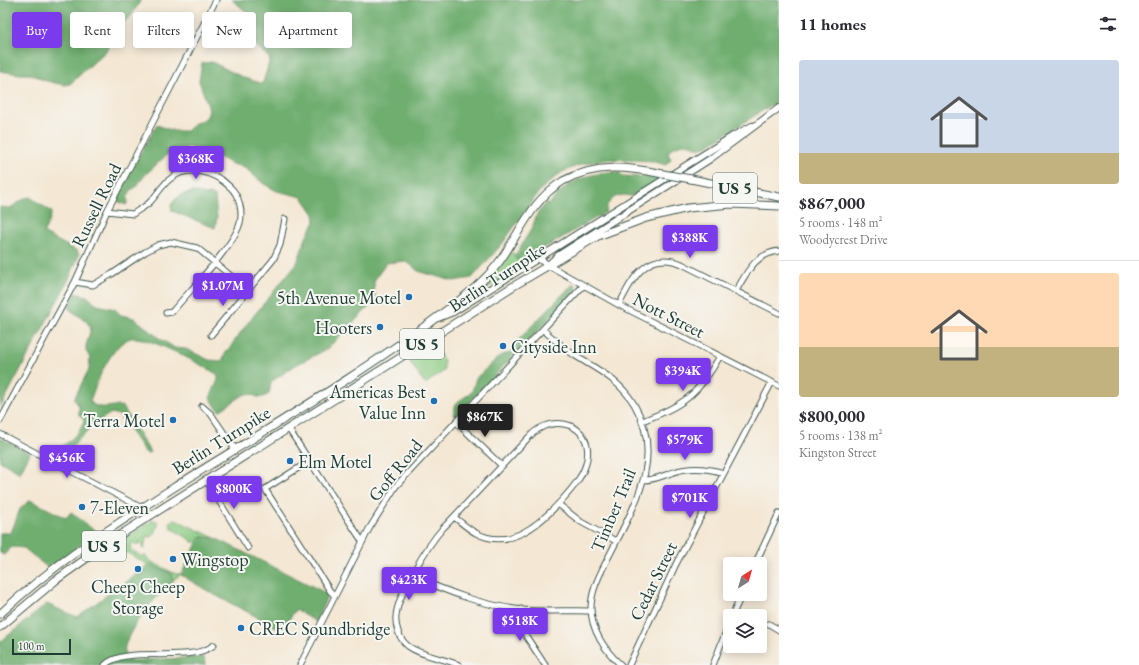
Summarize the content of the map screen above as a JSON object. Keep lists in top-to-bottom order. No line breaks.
{"streets":{"highway":["US 5","Berlin Turnpike"],"street":["Russell Road","Nott Street","Goff Road","Timber Trail","Cedar Street"]},"crossings":[["US 5","Berlin Turnpike"],["US 5","Nott Street"],["Berlin Turnpike","Nott Street"],["Nott Street","Goff Road"],["Nott Street","Cedar Street"],["Goff Road","Timber Trail"]],"places":["5th Avenue Motel","Hooters","Cityside Inn","Americas Best Value Inn","Terra Motel","Elm Motel","7-Eleven","Wingstop","Cheep Cheep Storage","CREC Soundbridge"],"scale_bar":"100 m","north":"top right","page":{"heading":"11 homes","chip":["Buy","Rent","Filters","New","Apartment"],"list":[{"name":"$867,000","note":"5 rooms · 148 m² · Woodycrest Drive"},{"name":"$800,000","note":"5 rooms · 138 m² · Kingston Street"}],"price":["$368K","$388K","$1.07M","$394K","$867K","$579K","$456K","$800K","$701K","$423K","$518K"],"scale":"100 m"}}
